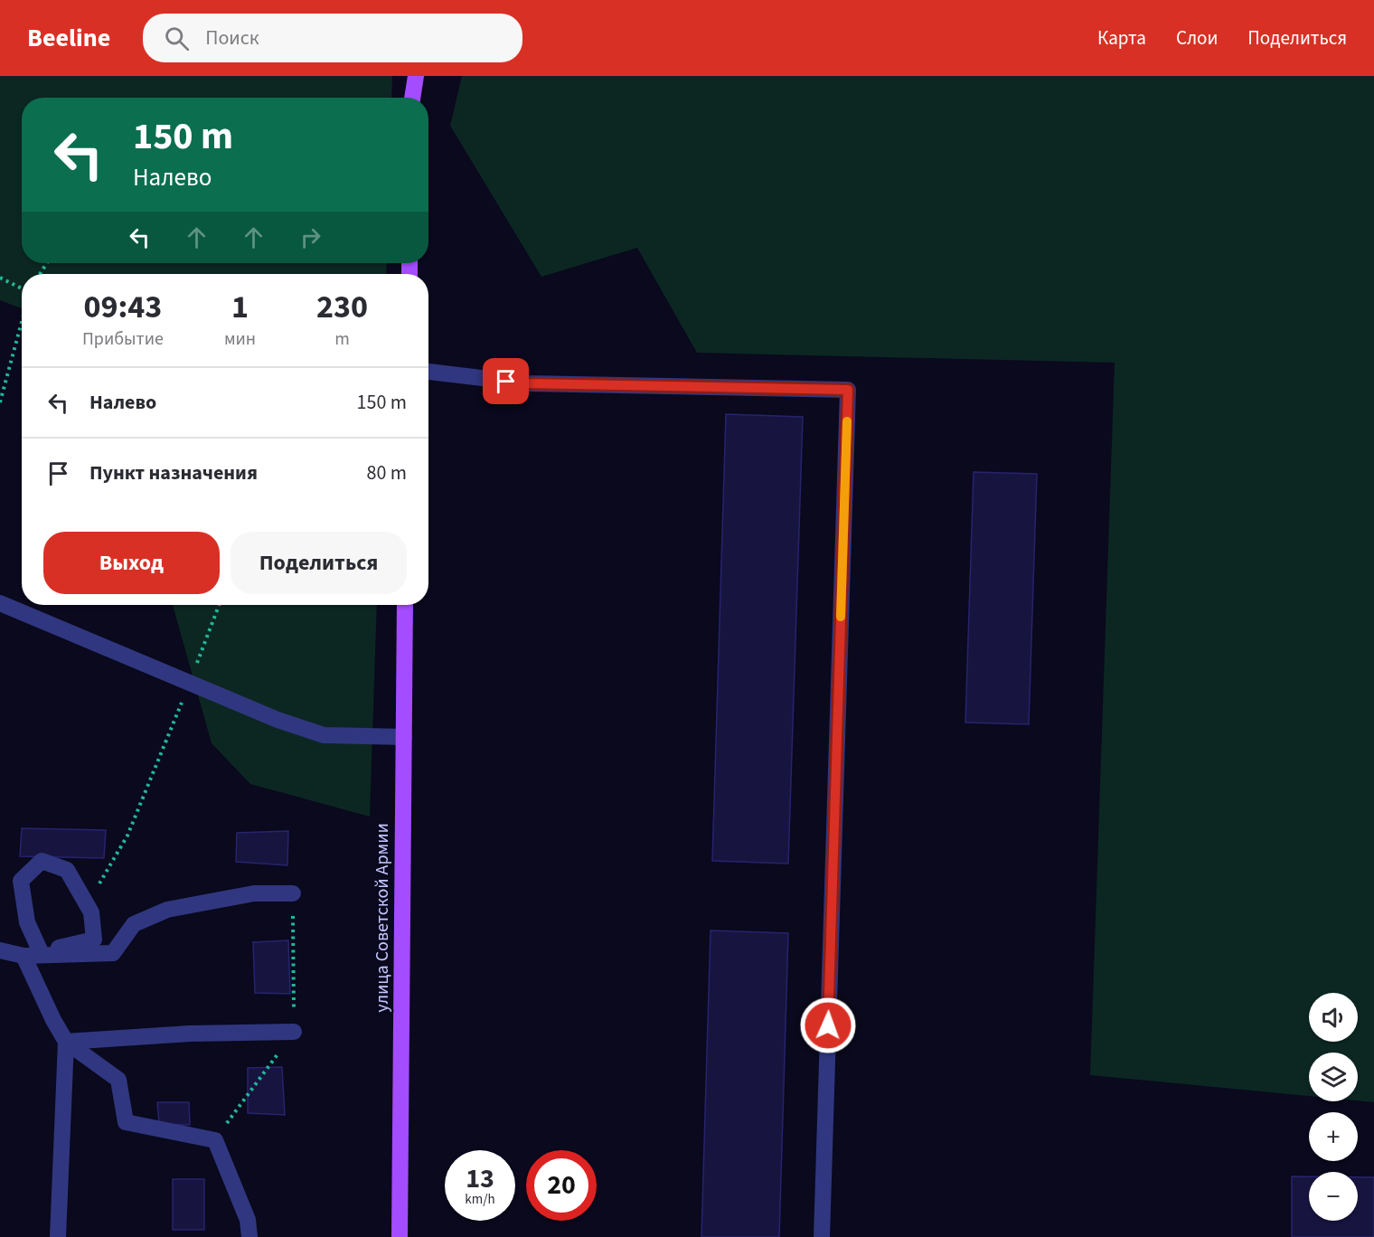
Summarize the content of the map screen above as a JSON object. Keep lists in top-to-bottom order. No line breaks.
{"streets":{"main road":["улица Советской Армии"]},"page":{"header":"Beeline","search":"Поиск","nav":["Карта","Слои","Поделиться"],"turn":["150 m","Налево"],"eta":["09:43","Прибытие","1","мин","230","m"],"list":[{"name":"Налево","value":"150 m"},{"name":"Пункт назначения","value":"80 m"}],"buttons":["Выход","Поделиться"],"map_buttons":["+","−"],"speed":"13 km/h","limit":"20"}}
